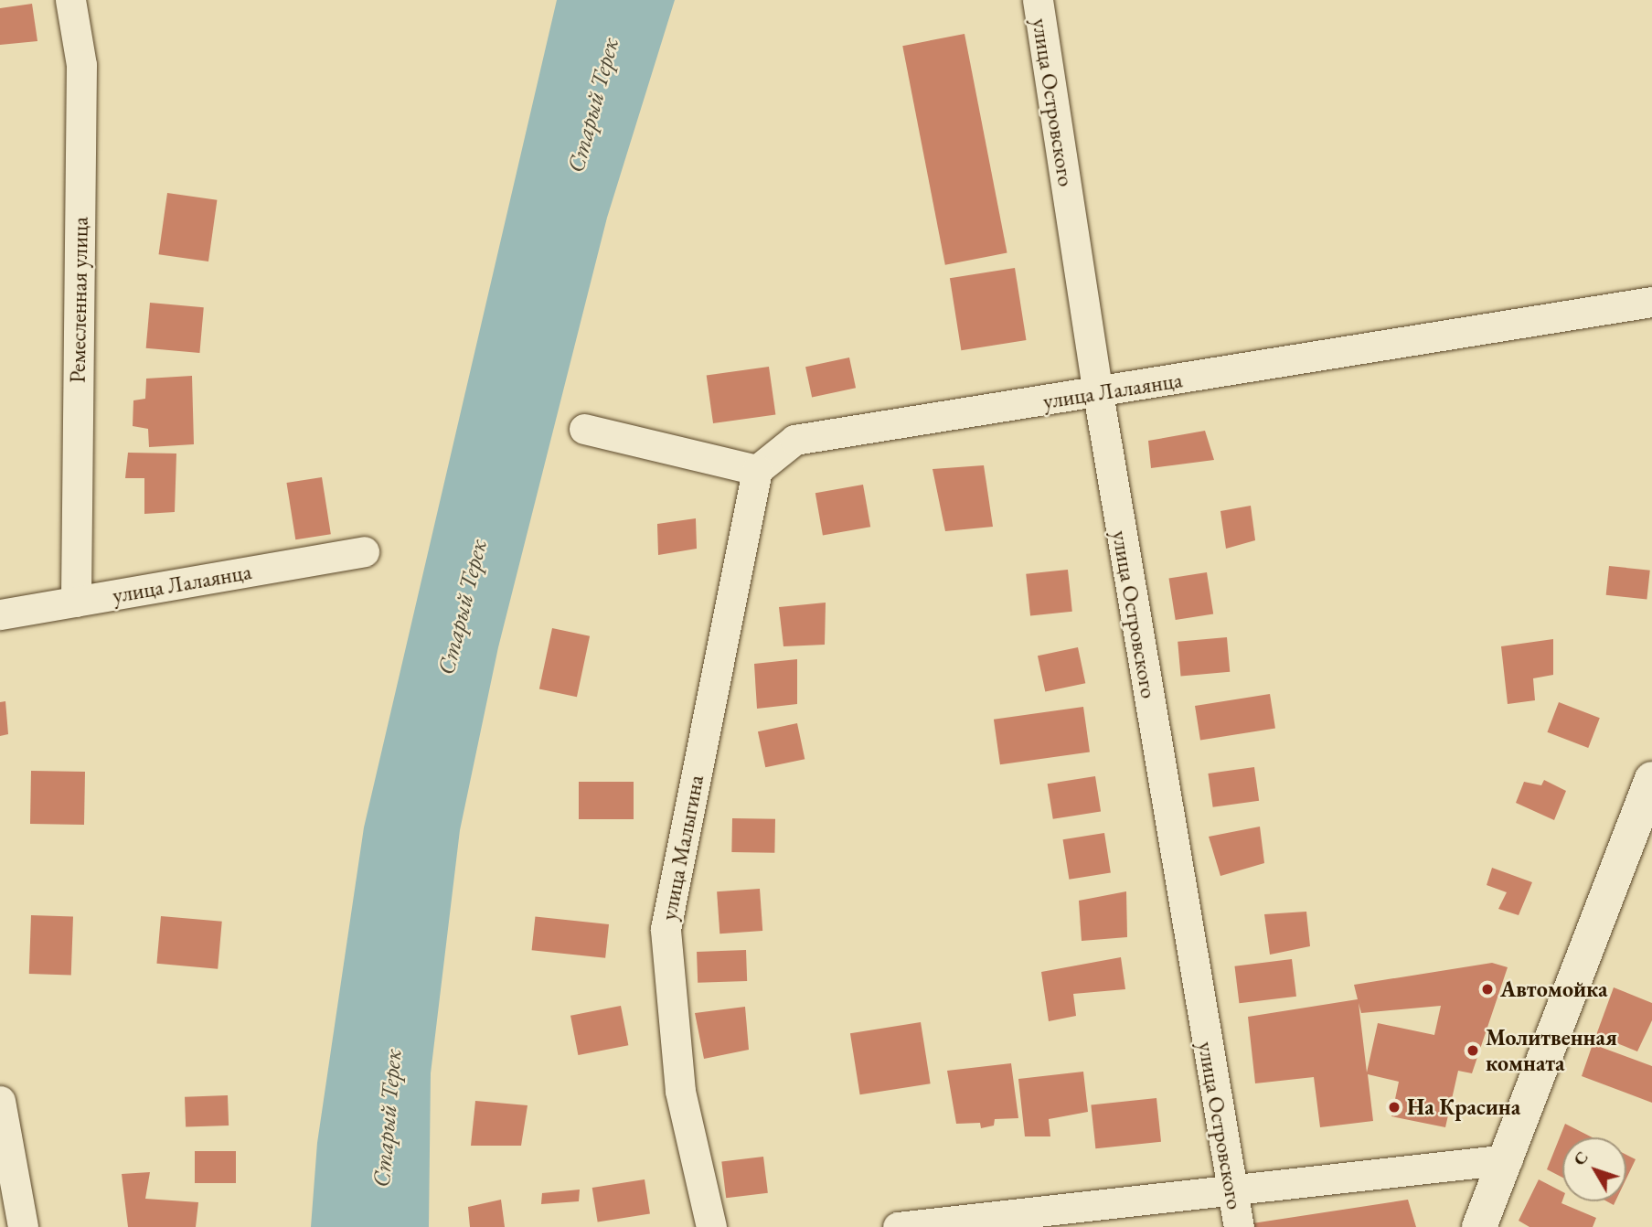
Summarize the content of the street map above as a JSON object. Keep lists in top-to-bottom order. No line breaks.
{"streets":{"street":["улица Островского","Ремесленная улица","улица Лалаянца","улица Малыгина"]},"crossings":[["улица Островского","улица Лалаянца"],["Ремесленная улица","улица Лалаянца"],["улица Лалаянца","улица Малыгина"]],"water":["Старый Терек"],"places":["Автомойка","Молитвенная комната","На Красина"],"north":"top left"}
